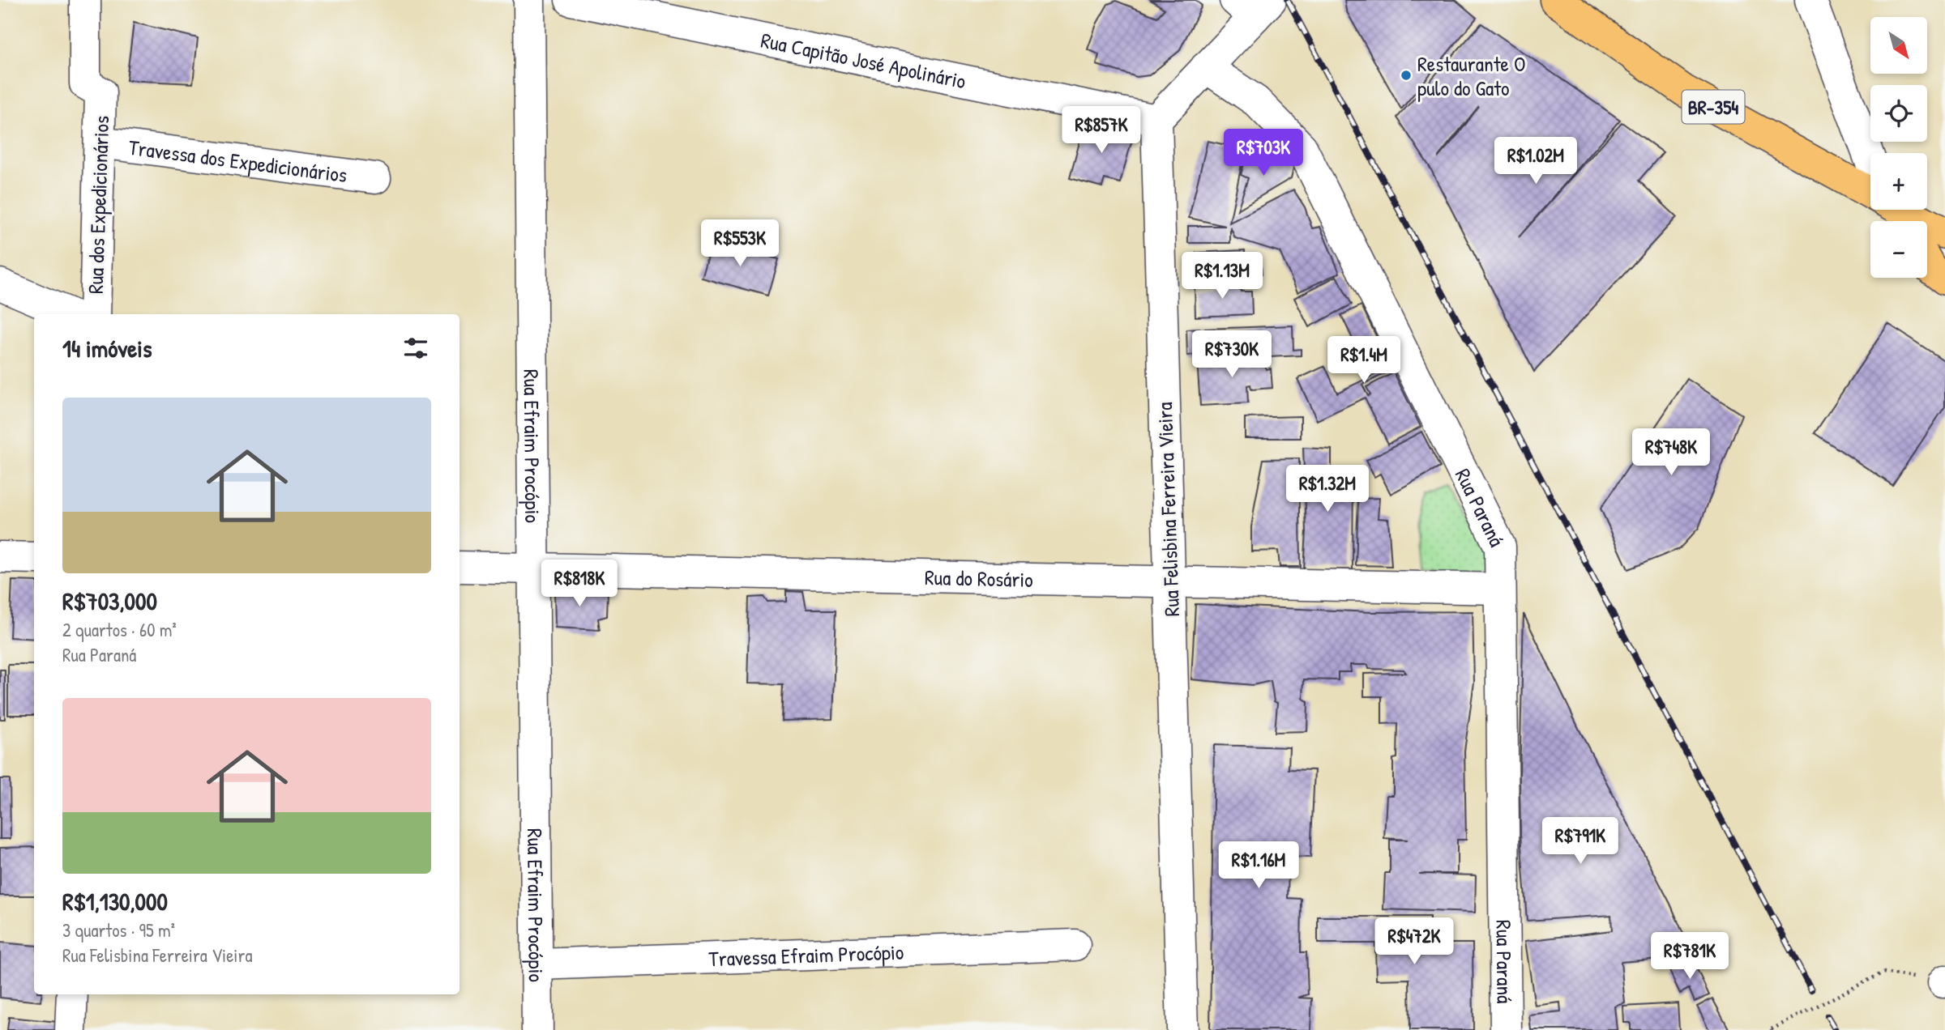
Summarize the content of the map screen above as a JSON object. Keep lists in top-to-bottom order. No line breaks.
{"streets":{"main road":["BR-354"],"street":["Rua Capitão José Apolinário","Travessa dos Expedicionários","Rua dos Expedicionários","Rua Efraim Procópio","Rua Paraná","Rua Felisbina Ferreira Vieira","Rua do Rosário","Travessa Efraim Procópio"]},"crossings":[["Rua Capitão José Apolinário","Rua Felisbina Ferreira Vieira"],["Travessa dos Expedicionários","Rua dos Expedicionários"],["Rua Efraim Procópio","Rua do Rosário"],["Rua Efraim Procópio","Travessa Efraim Procópio"],["Rua Paraná","Rua do Rosário"],["Rua Felisbina Ferreira Vieira","Rua do Rosário"]],"places":["Restaurante O pulo do Gato"],"north":"bottom right","page":{"map_buttons":["+","−"],"price":["R$857K","R$703K","R$1.02M","R$553K","R$1.13M","R$730K","R$1.4M","R$748K","R$1.32M","R$818K","R$791K","R$1.16M","R$472K","R$781K"],"heading":"14 imóveis","list":[{"name":"R$703,000","note":"2 quartos · 60 m² · Rua Paraná"},{"name":"R$1,130,000","note":"3 quartos · 95 m² · Rua Felisbina Ferreira Vieira"}]}}
